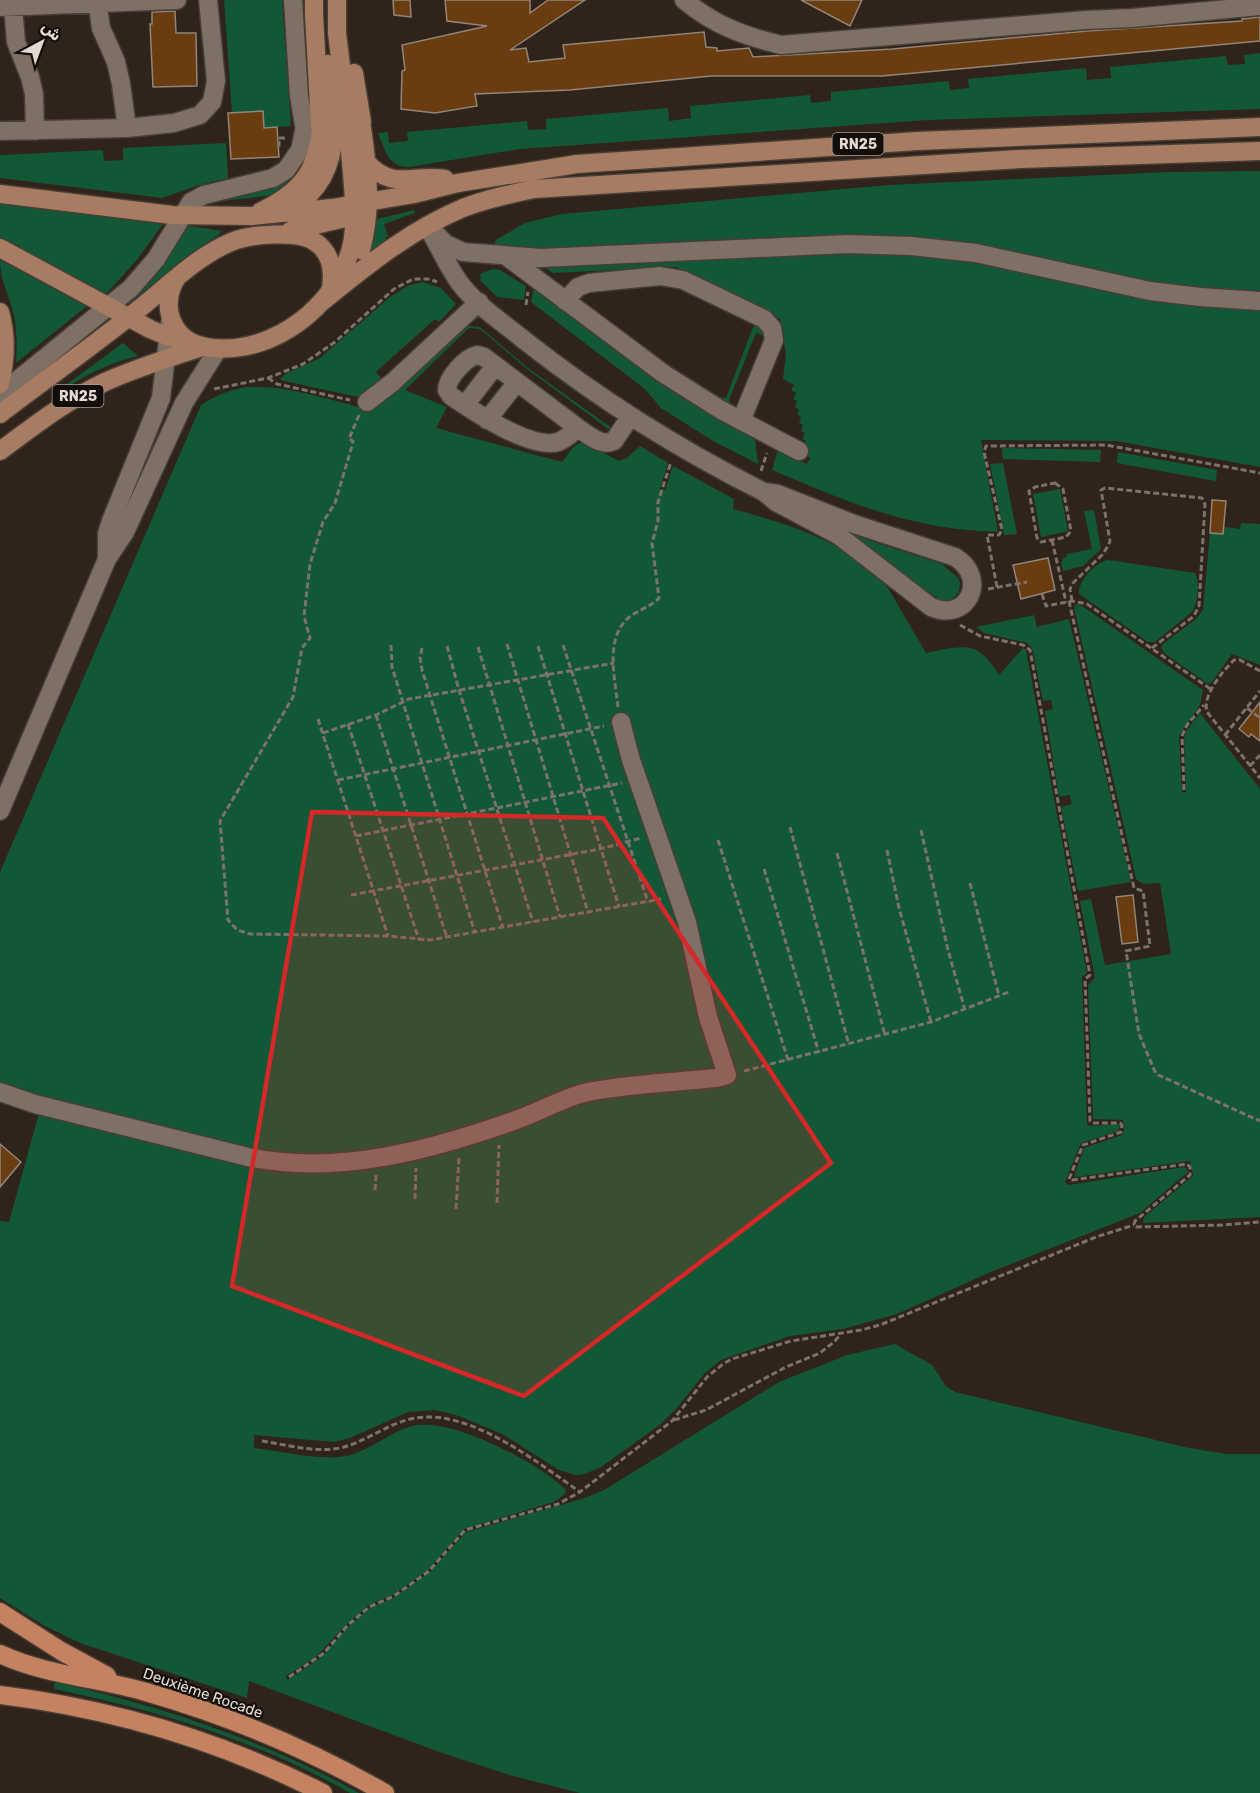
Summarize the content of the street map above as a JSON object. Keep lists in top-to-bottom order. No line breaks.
{"streets":{"highway":["Deuxième Rocade"],"main road":["RN25"]},"north":"top right"}
